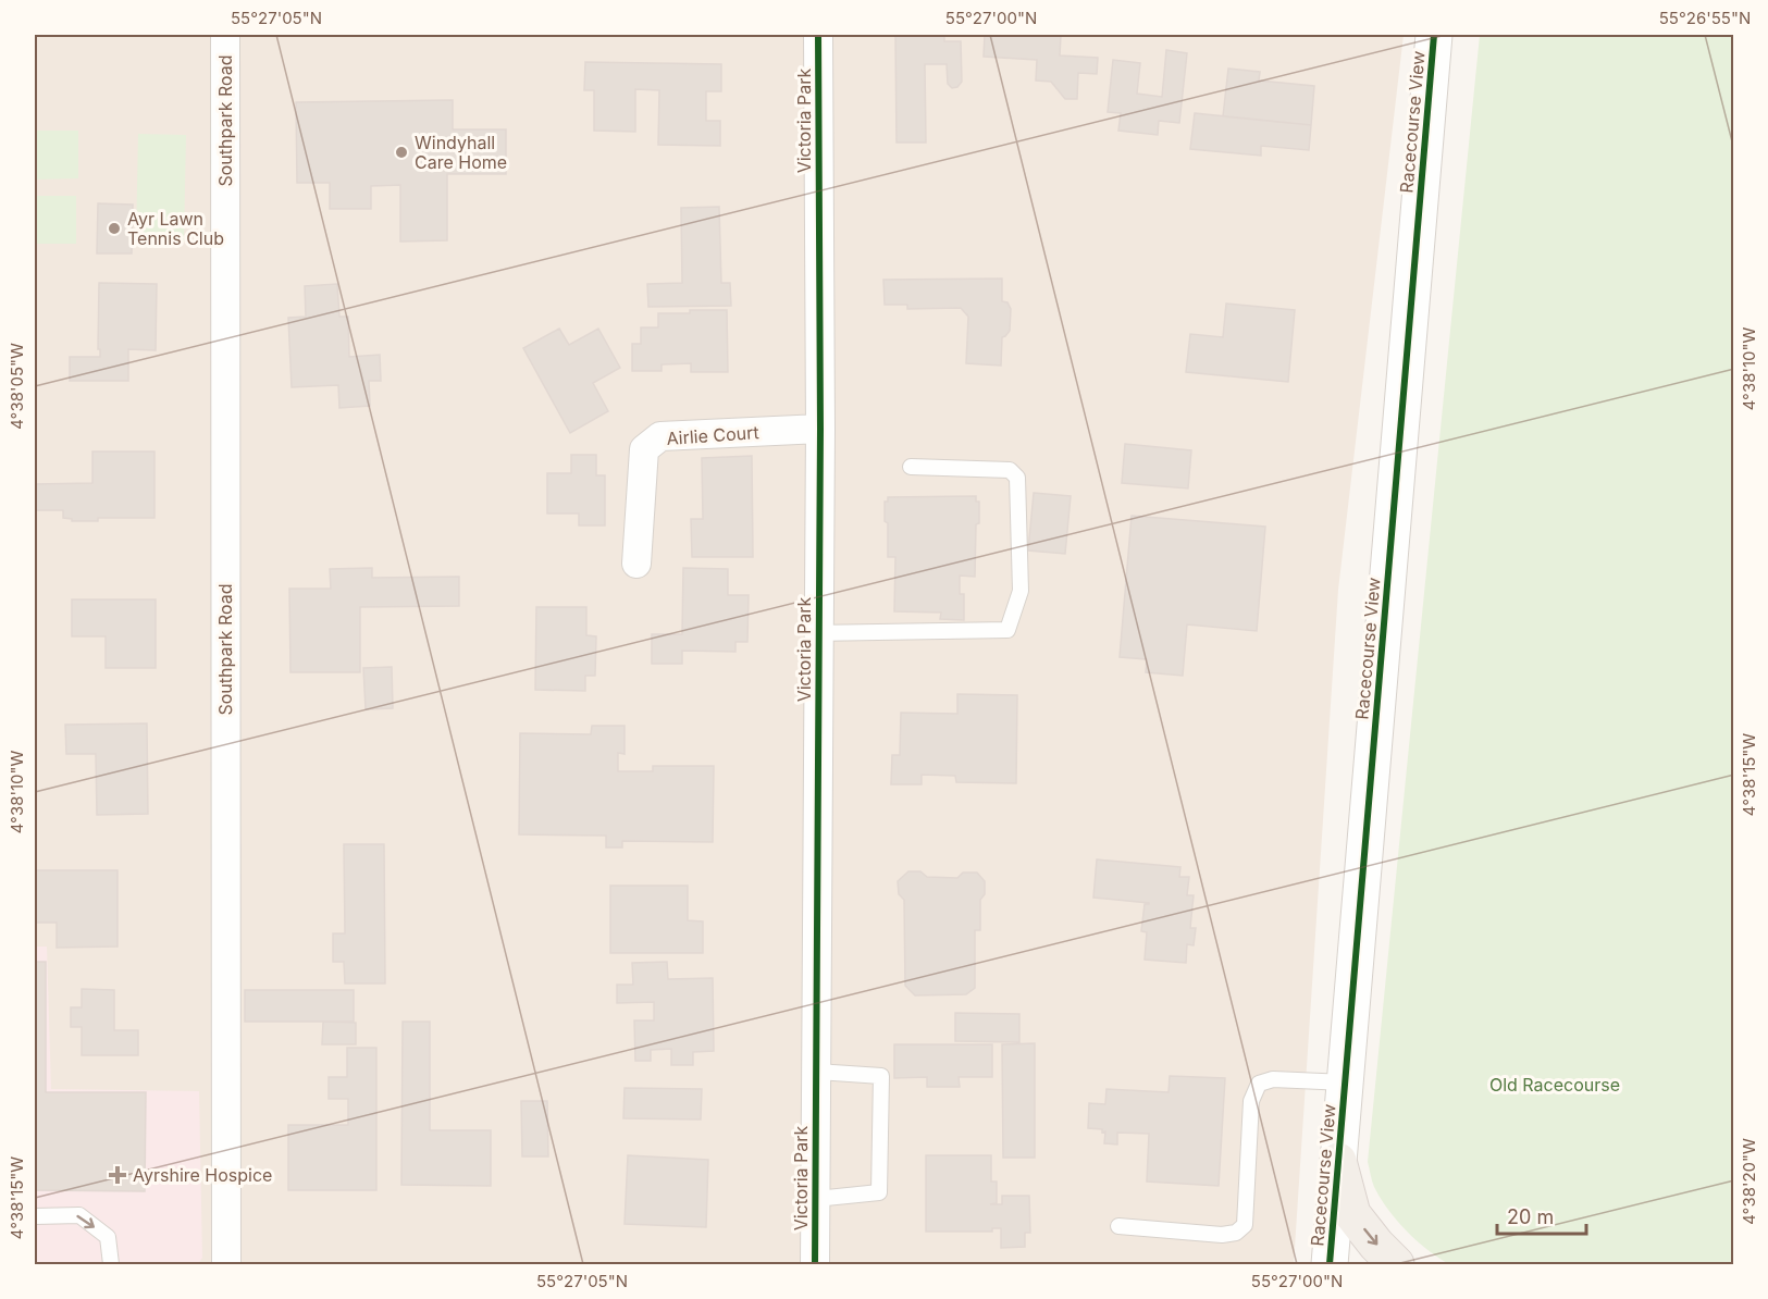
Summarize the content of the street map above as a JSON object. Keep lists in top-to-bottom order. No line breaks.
{"streets":{"street":["Southpark Road","Victoria Park","Racecourse View","Airlie Court"]},"crossings":[["Victoria Park","Airlie Court"]],"parks":["Old Racecourse"],"places":{"other":["Windyhall Care Home","Ayr Lawn Tennis Club"],"health":["Ayrshire Hospice"]},"scale_bar":"20 m","coordinates":["55°27'05\"N","55°27'00\"N","55°26'55\"N","4°38'10\"W","4°38'05\"W","4°38'15\"W","4°38'20\"W"]}
